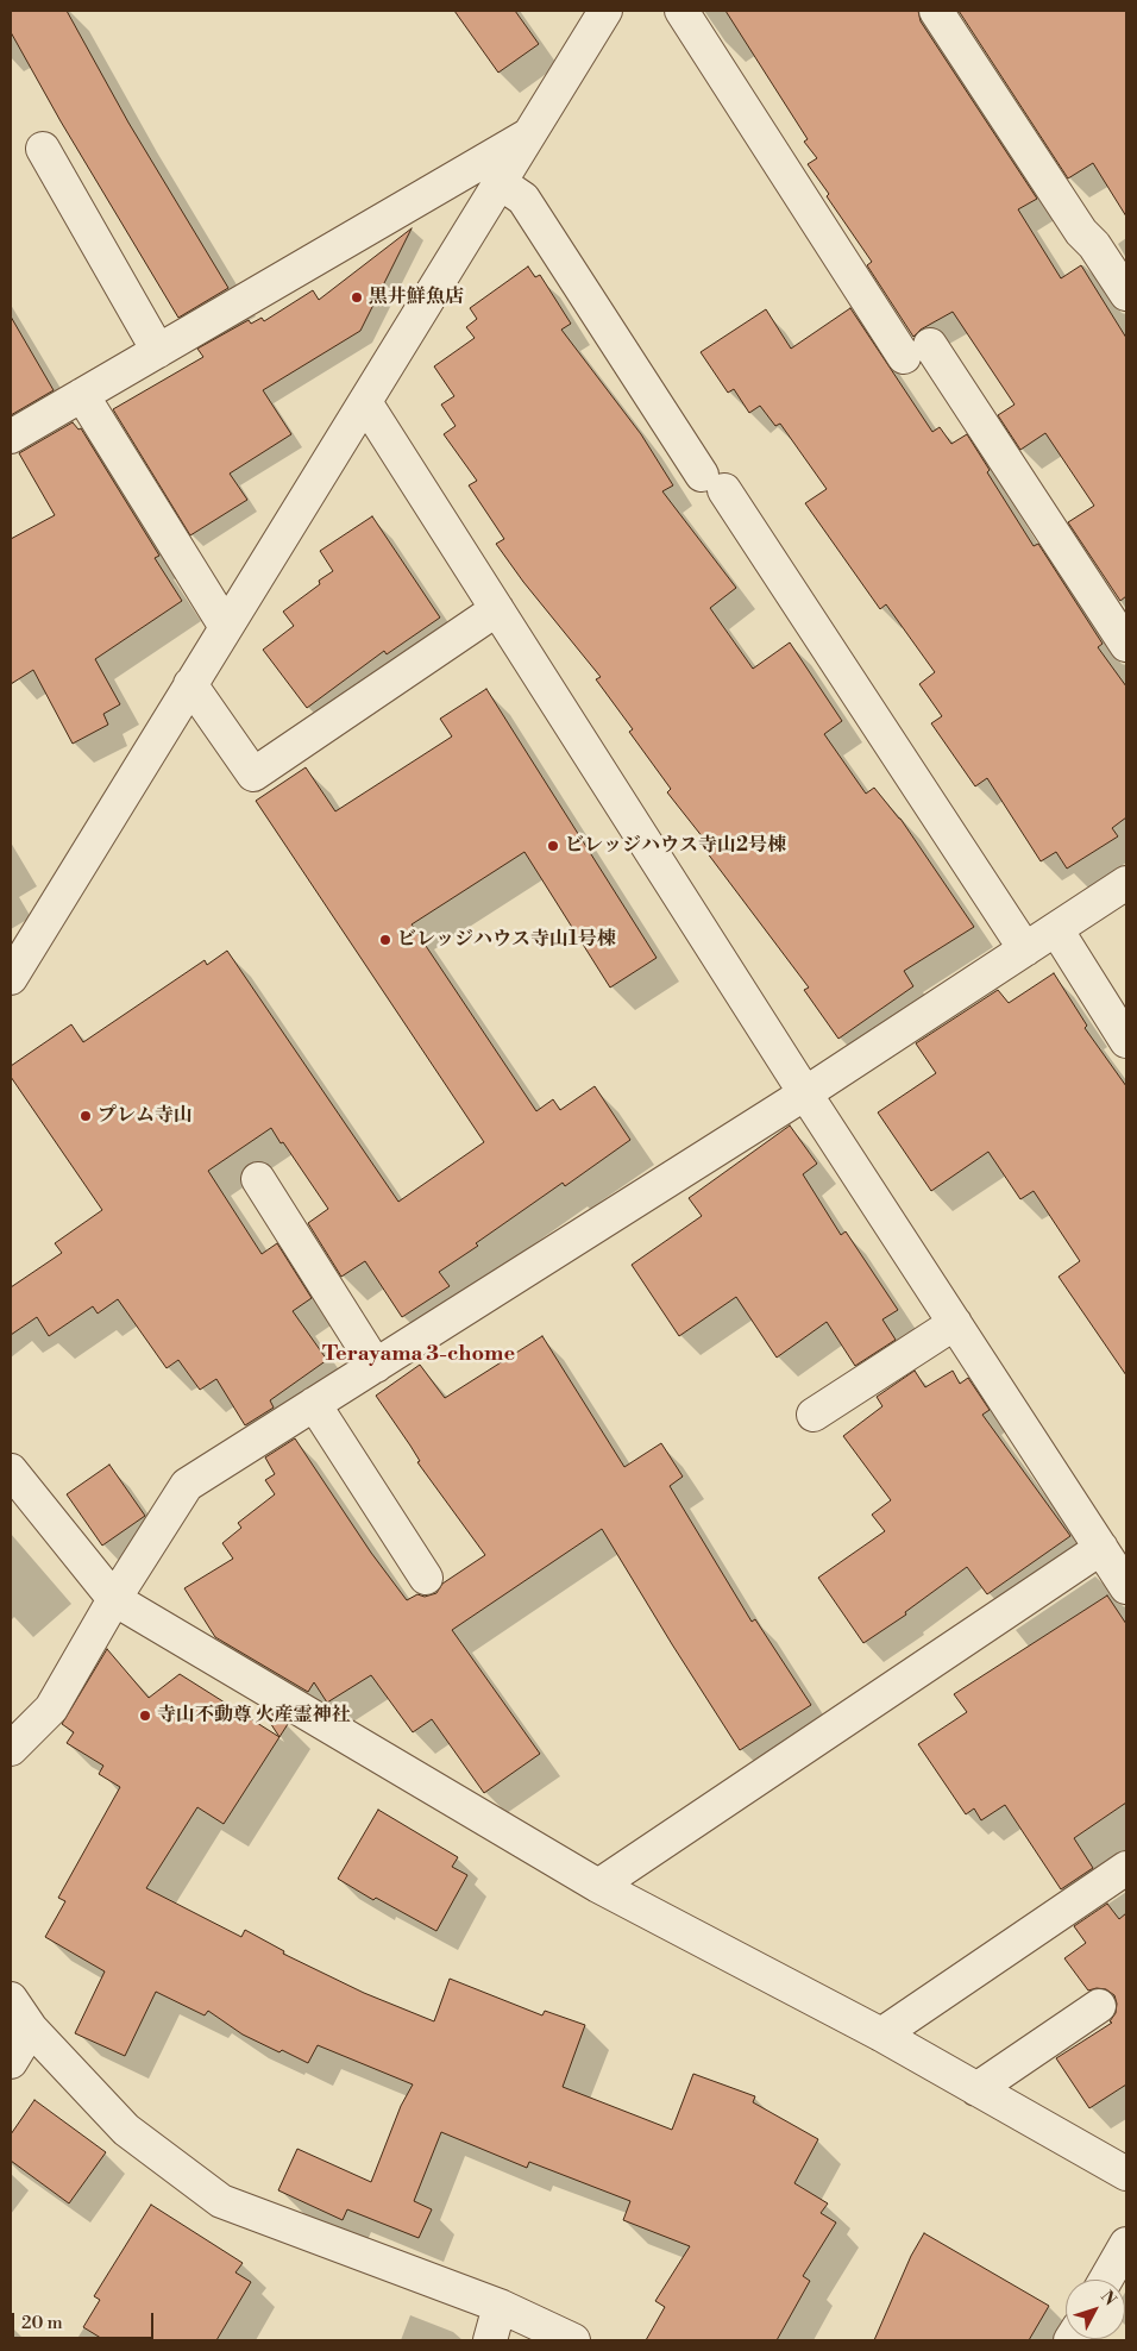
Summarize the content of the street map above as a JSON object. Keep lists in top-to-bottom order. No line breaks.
{"districts":["Terayama 3-chome"],"places":["黒井鮮魚店","ビレッジハウス寺山2号棟","ビレッジハウス寺山1号棟","プレム寺山","寺山不動尊 火産霊神社"],"scale_bar":"20 m","north":"top right"}
